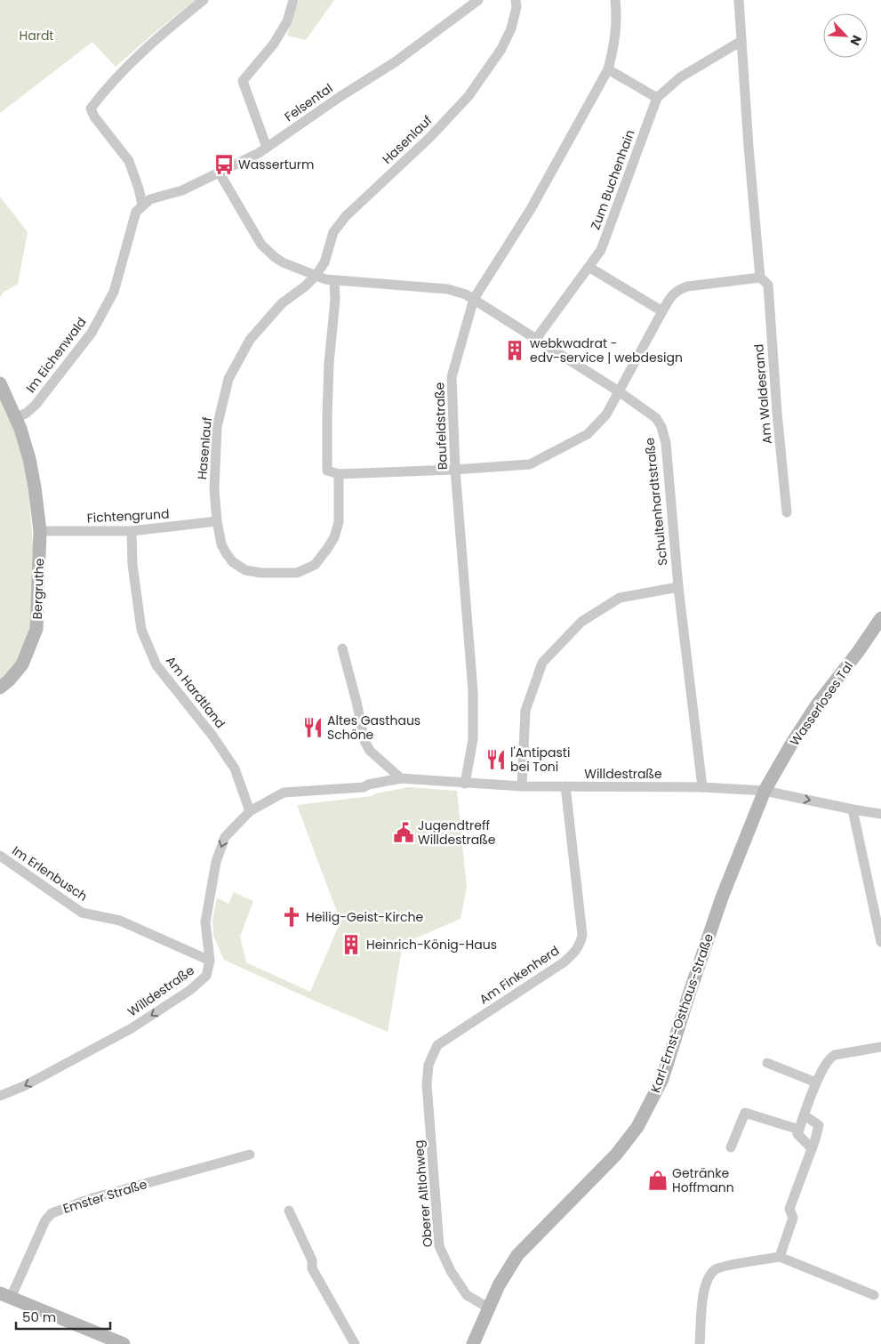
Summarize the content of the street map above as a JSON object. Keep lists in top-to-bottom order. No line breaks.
{"streets":{"main road":["Bergruthe","Wasserloses Tal","Karl-Ernst-Osthaus-Straße","Emster Straße"],"street":["Felsental","Hasenlauf","Zum Buchenhain","Im Eichenwald","Am Waldesrand","Baufeldstraße","Schultenhardtstraße","Fichtengrund","Am Hardtland","Willdestraße","Im Erlenbusch","Am Finkenherd","Oberer Altlohweg"]},"crossings":[["Felsental","Im Eichenwald"],["Felsental","Schultenhardtstraße"],["Hasenlauf","Schultenhardtstraße"],["Hasenlauf","Fichtengrund"],["Zum Buchenhain","Schultenhardtstraße"],["Im Eichenwald","Bergruthe"],["Baufeldstraße","Schultenhardtstraße"],["Baufeldstraße","Willdestraße"],["Schultenhardtstraße","Willdestraße"],["Fichtengrund","Bergruthe"],["Fichtengrund","Am Hardtland"],["Am Hardtland","Willdestraße"],["Wasserloses Tal","Willdestraße"],["Wasserloses Tal","Karl-Ernst-Osthaus-Straße"],["Willdestraße","Im Erlenbusch"],["Willdestraße","Am Finkenherd"],["Willdestraße","Karl-Ernst-Osthaus-Straße"],["Am Finkenherd","Oberer Altlohweg"],["Karl-Ernst-Osthaus-Straße","Oberer Altlohweg"]],"parks":["Hardt"],"places":{"bus stop":["Wasserturm"],"building":["webkwadrat - edv-service | webdesign","Heinrich-König-Haus"],"restaurant":["Altes Gasthaus Schöne","l'Antipasti bei Toni"],"public building":["Jugendtreff Willdestraße"],"church":["Heilig-Geist-Kirche"],"shop":["Getränke Hoffmann"]},"scale_bar":"50 m","north":"bottom right"}
